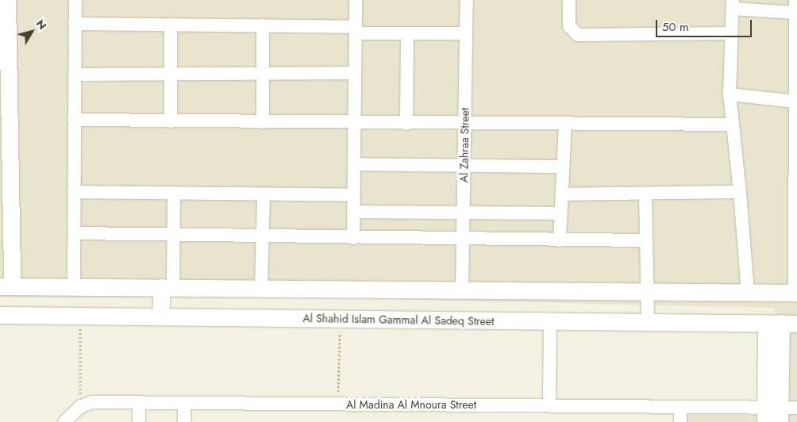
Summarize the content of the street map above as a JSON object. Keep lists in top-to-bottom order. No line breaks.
{"streets":{"street":["Al Zahraa Street","Al Shahid Islam Gammal Al Sadeq Street","Al Madina Al Mnoura Street"]},"scale_bar":"50 m","north":"top right"}
